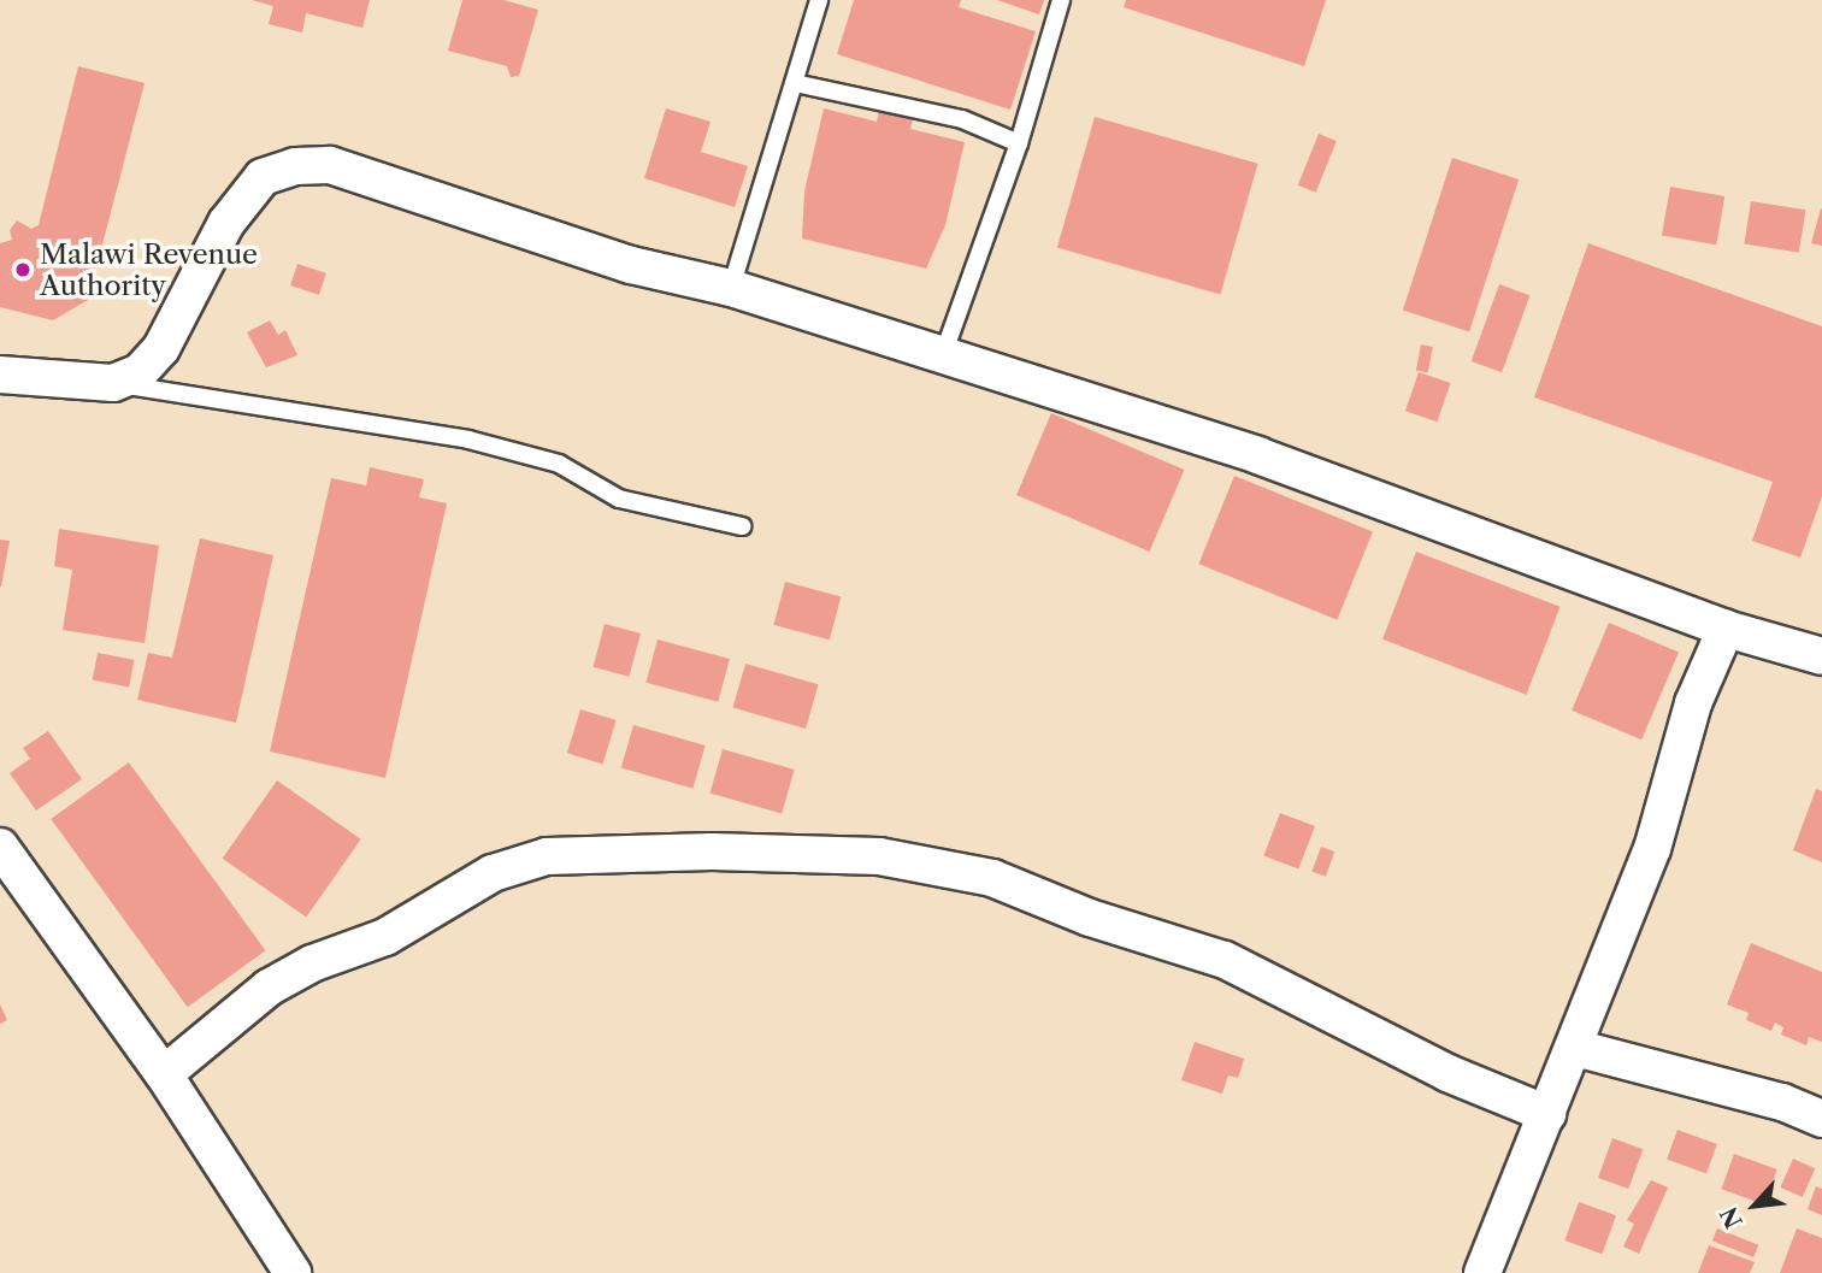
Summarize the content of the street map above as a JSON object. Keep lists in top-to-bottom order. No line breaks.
{"places":["Malawi Revenue Authority"],"north":"bottom left"}
